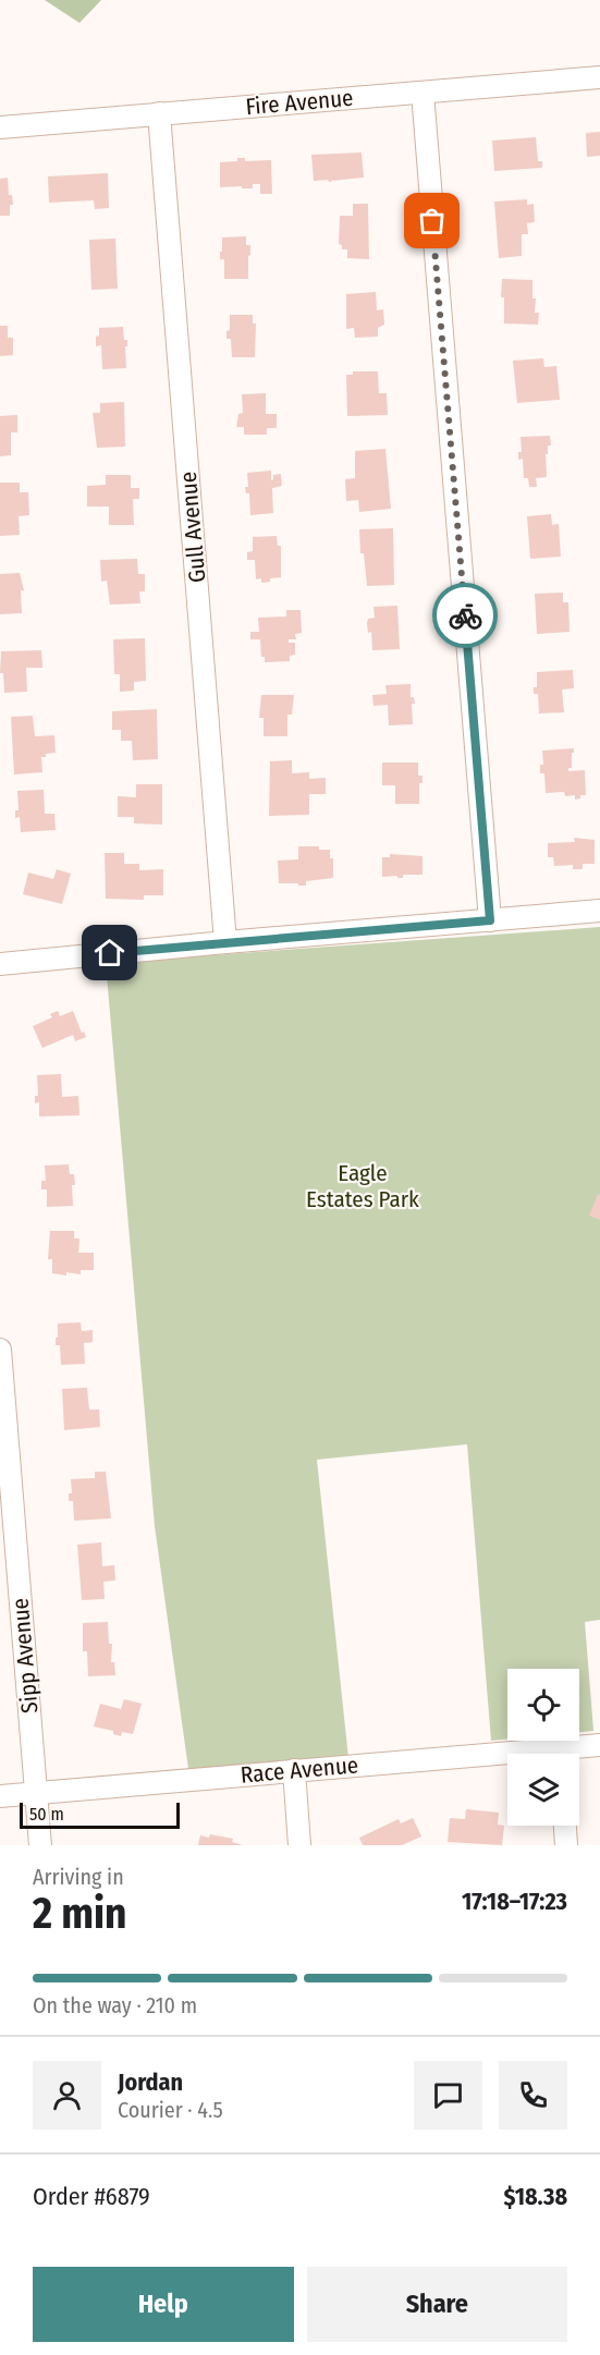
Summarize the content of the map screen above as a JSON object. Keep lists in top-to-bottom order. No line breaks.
{"streets":{"street":["Fire Avenue","Gull Avenue","Sipp Avenue","Race Avenue"]},"crossings":[["Fire Avenue","Gull Avenue"],["Sipp Avenue","Race Avenue"]],"parks":["Eagle Estates Park"],"scale_bar":"50 m","page":{"scale":"50 m","heading":["2 min","Arriving in","17:18–17:23"],"panel":["Jordan","Courier · 4.5","Order #6879","$18.38"],"bar":"On the way · 210 m","buttons":["Help","Share"]}}
